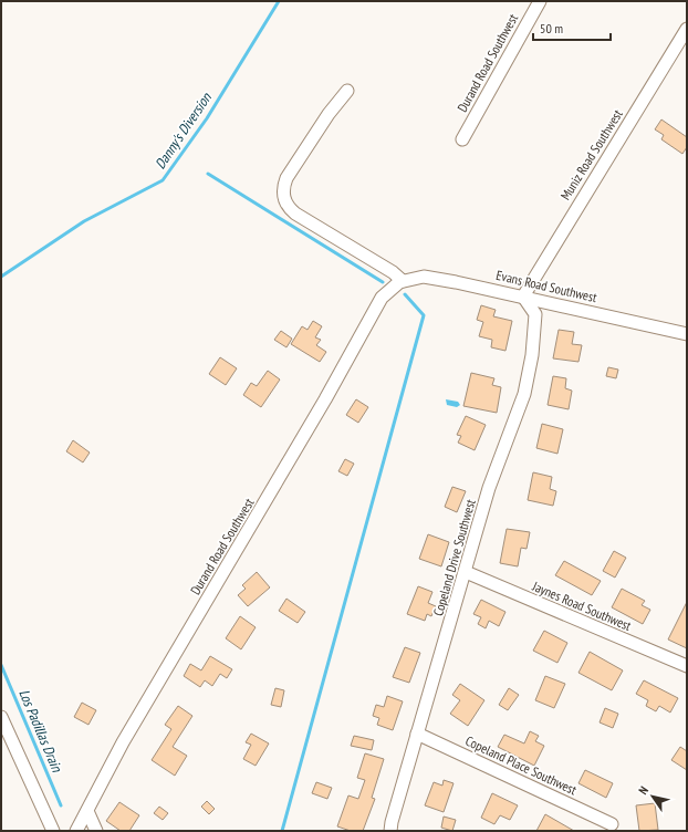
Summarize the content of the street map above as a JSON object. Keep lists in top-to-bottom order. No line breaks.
{"streets":{"street":["Durand Road Southwest","Muniz Road Southwest","Evans Road Southwest","Copeland Drive Southwest","Jaynes Road Southwest","Copeland Place Southwest"]},"crossings":[["Durand Road Southwest","Evans Road Southwest"],["Muniz Road Southwest","Evans Road Southwest"],["Muniz Road Southwest","Copeland Drive Southwest"],["Evans Road Southwest","Copeland Drive Southwest"],["Copeland Drive Southwest","Jaynes Road Southwest"],["Copeland Drive Southwest","Copeland Place Southwest"]],"water":["Danny's Diversion","Los Padillas Drain"],"scale_bar":"50 m","north":"top left"}
